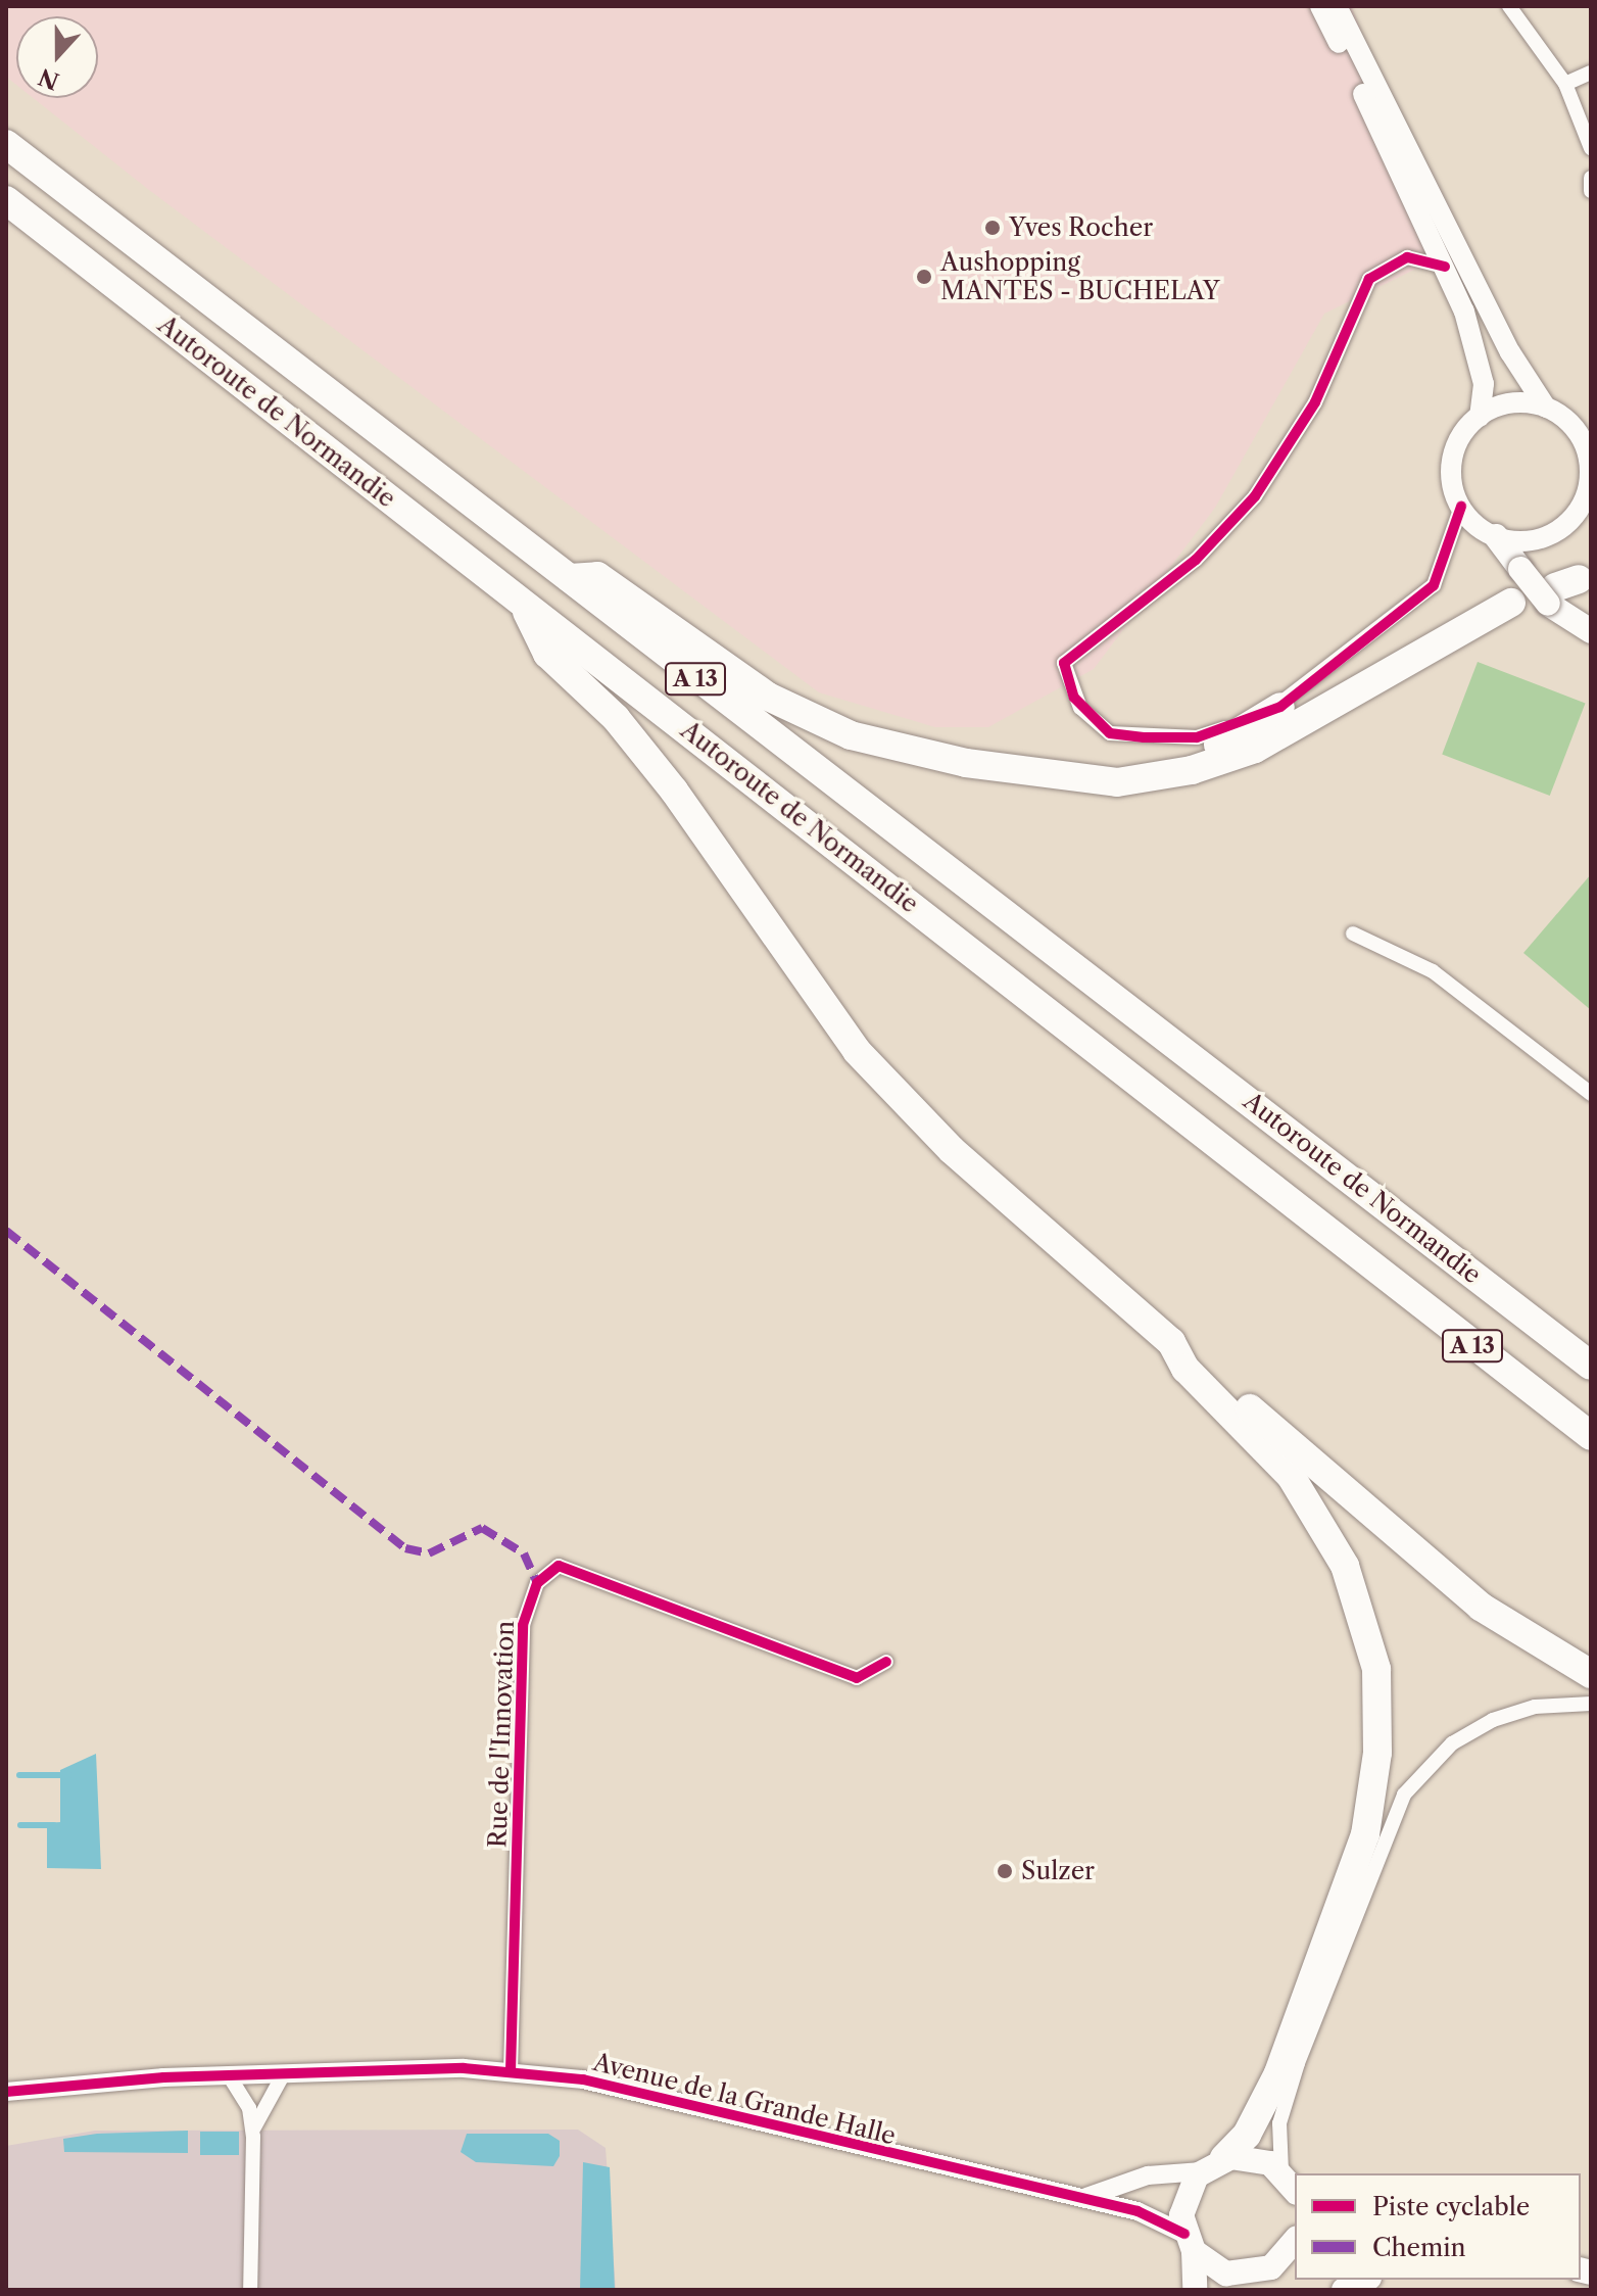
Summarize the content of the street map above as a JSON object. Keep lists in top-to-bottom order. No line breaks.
{"streets":{"highway":["Autoroute de Normandie","A 13"],"street":["Rue de l'Innovation","Avenue de la Grande Halle"]},"crossings":[["Rue de l'Innovation","Avenue de la Grande Halle"]],"places":["Yves Rocher","Aushopping MANTES - BUCHELAY","Sulzer"],"legend":["Piste cyclable","Chemin"],"north":"bottom"}
